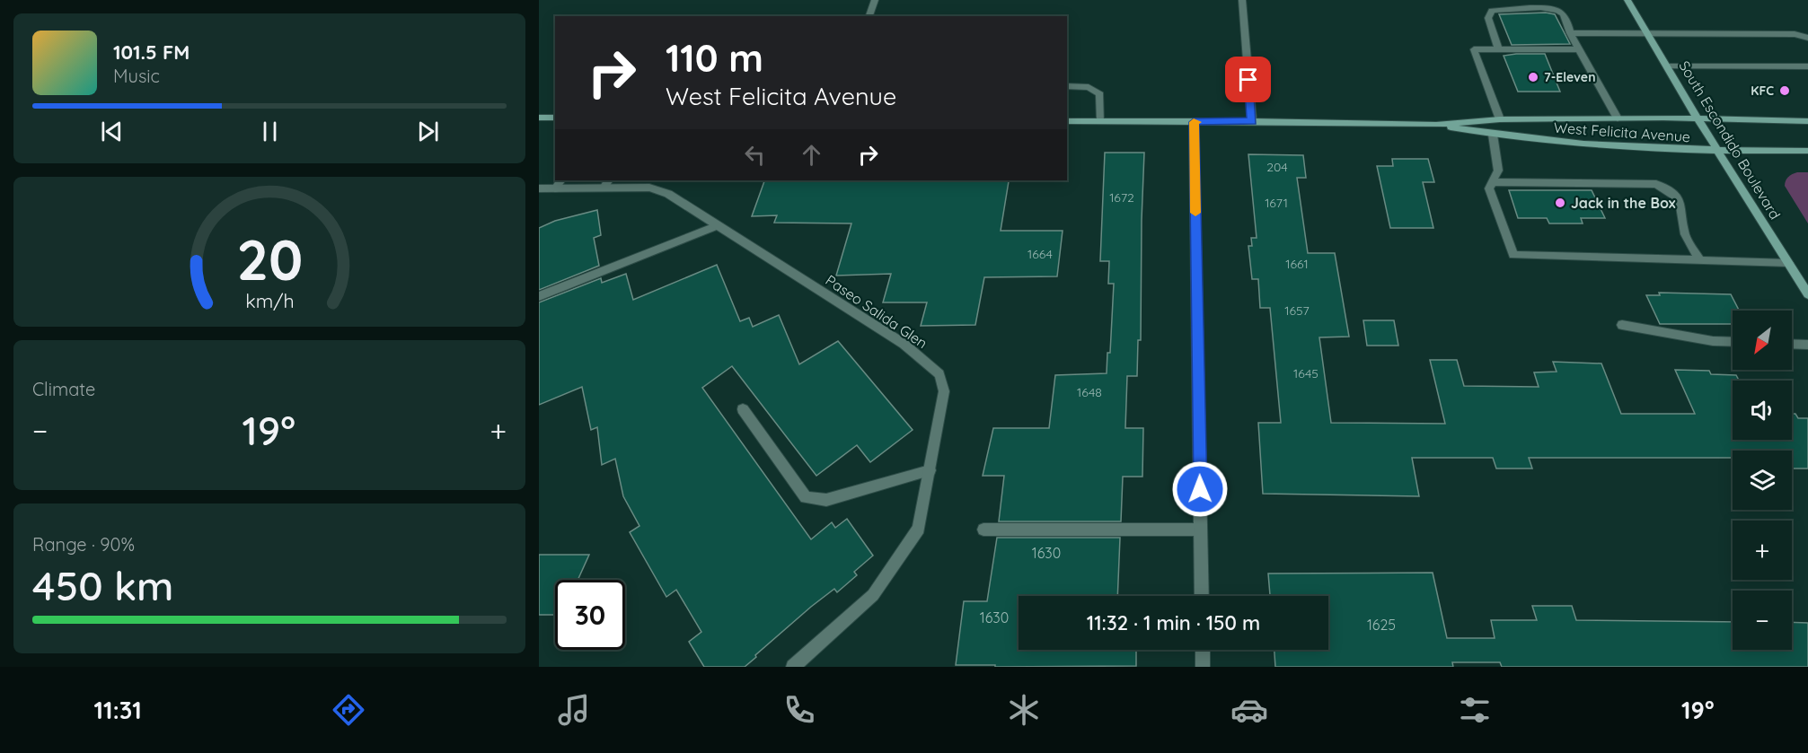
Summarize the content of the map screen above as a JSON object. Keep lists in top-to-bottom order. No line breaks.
{"streets":{"main road":["West Felicita Avenue","South Escondido Boulevard"],"street":["Paseo Salida Glen"]},"crossings":[["West Felicita Avenue","South Escondido Boulevard"]],"places":["7-Eleven","KFC","Jack in the Box"],"house_numbers":["204","1672","1671","1664","1661","1657","1645","1648","1630","1630","1625"],"north":"bottom left","page":{"turn":["110 m","West Felicita Avenue"],"song":["101.5 FM","Music"],"map_buttons":["+","−"],"tile":["Climate",["Range · 90%","450 km"]],"heat":["−","19°","+"],"limit":"30","trip":"11:32 · 1 min · 150 m","tabs":["11:31","19°"],"gauge":["20","km/h"]}}
